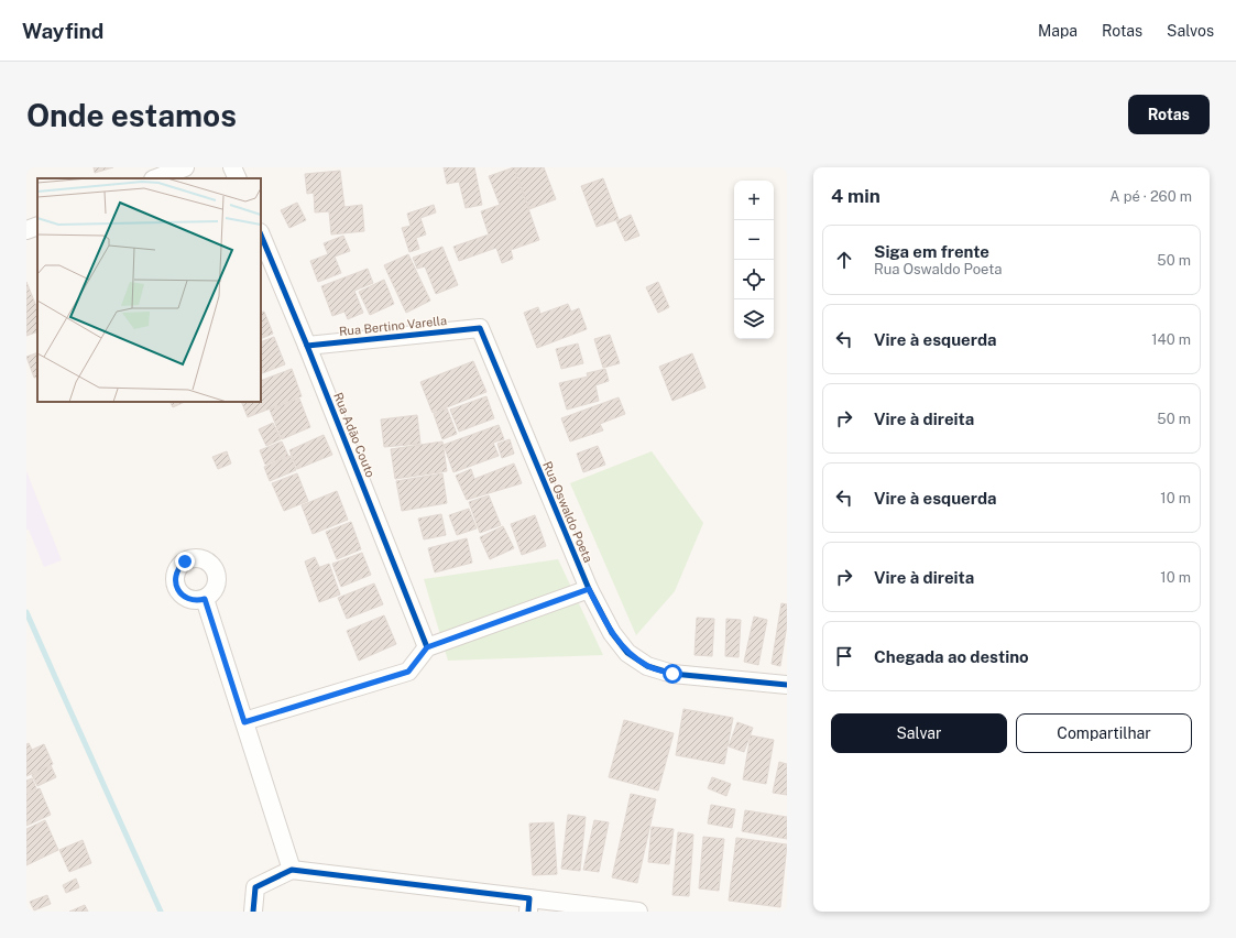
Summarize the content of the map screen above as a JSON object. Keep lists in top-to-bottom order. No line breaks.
{"streets":{"street":["Rua Bertino Varella","Rua Adão Couto","Rua Oswaldo Poeta"]},"crossings":[["Rua Bertino Varella","Rua Adão Couto"],["Rua Bertino Varella","Rua Oswaldo Poeta"]],"page":{"header":"Wayfind","nav":["Mapa","Rotas","Salvos"],"buttons":["Rotas",["Salvar","Compartilhar"]],"title":"Onde estamos","heading":["4 min","A pé · 260 m"],"map_buttons":["+","−"],"list":[["Siga em frente","Rua Oswaldo Poeta","50 m"],["Vire à esquerda","140 m"],["Vire à direita","50 m"],["Vire à esquerda","10 m"],["Vire à direita","10 m"],"Chegada ao destino"]}}
